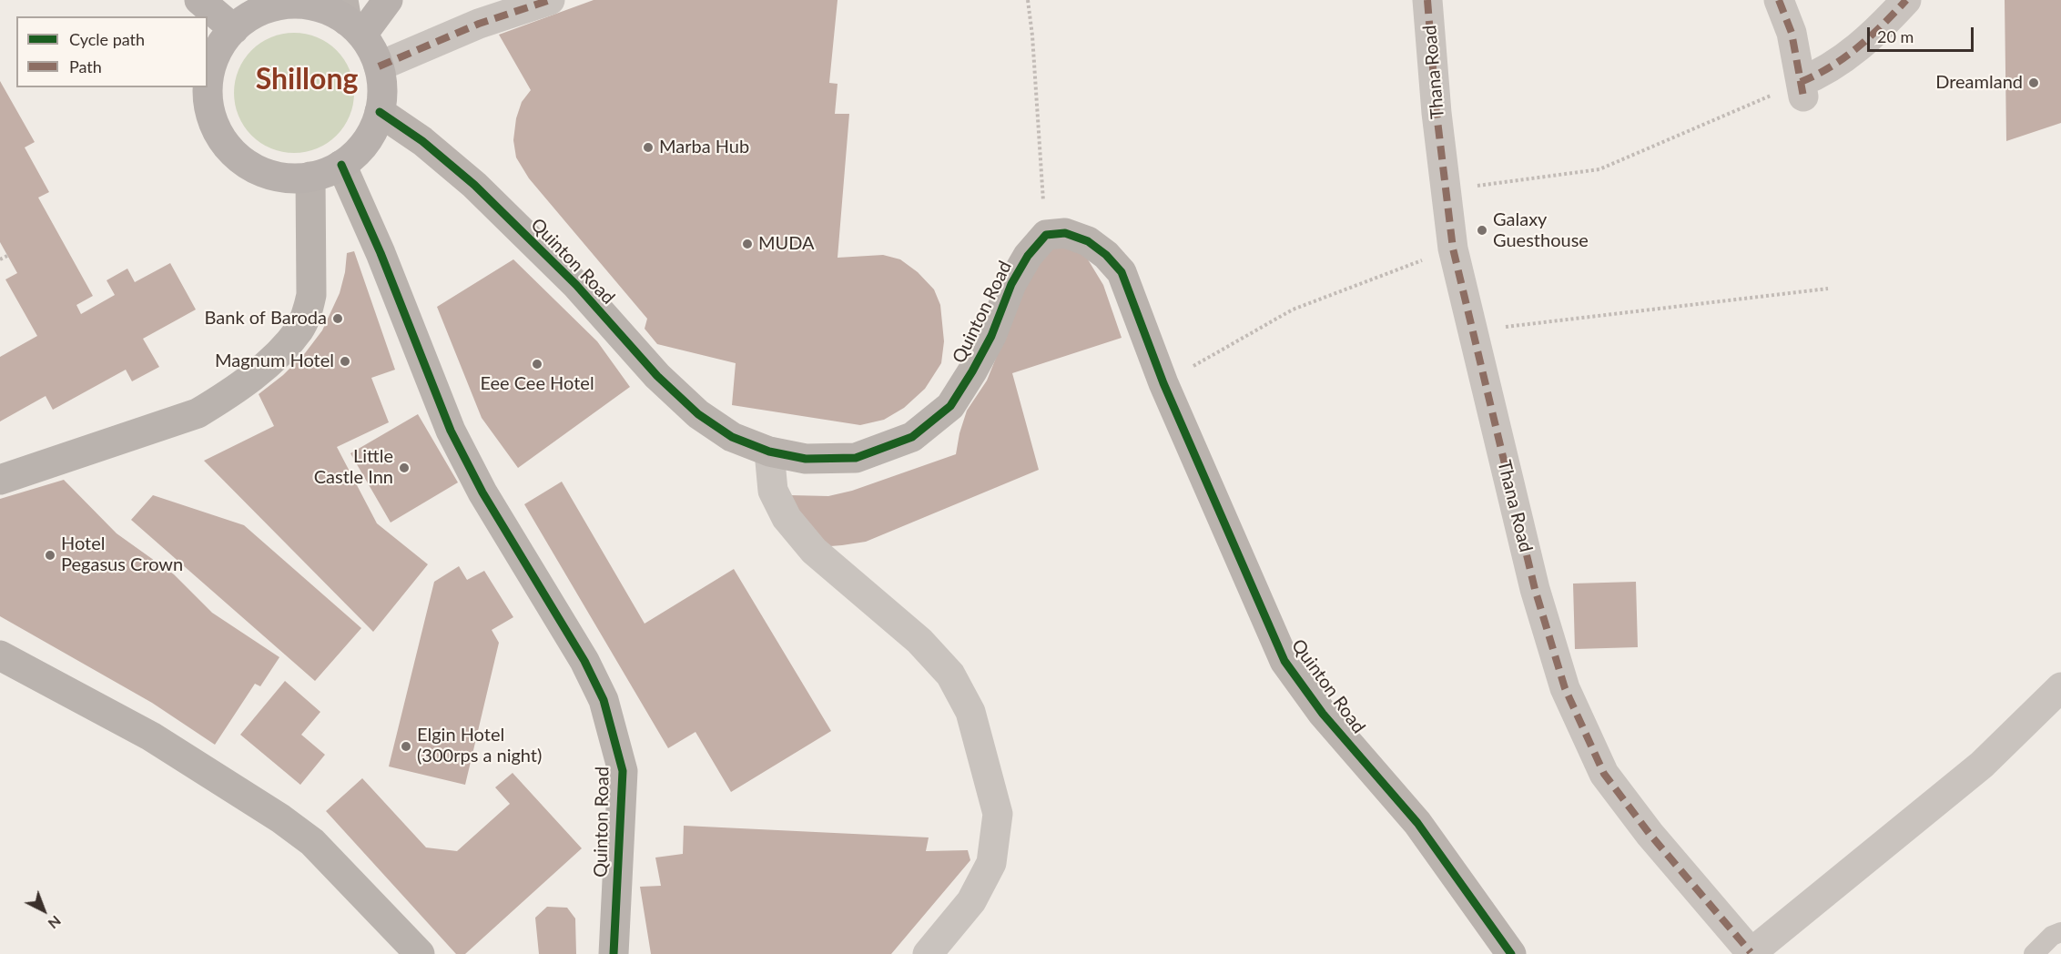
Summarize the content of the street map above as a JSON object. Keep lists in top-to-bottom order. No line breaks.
{"streets":{"street":["Thana Road","Quinton Road"]},"districts":["Shillong"],"places":["Dreamland","Marba Hub","Galaxy Guesthouse","MUDA","Bank of Baroda","Magnum Hotel","Eee Cee Hotel","Little Castle Inn","Hotel Pegasus Crown","Elgin Hotel (300rps a night)"],"legend":["Cycle path","Path"],"scale_bar":"20 m","north":"bottom right"}
